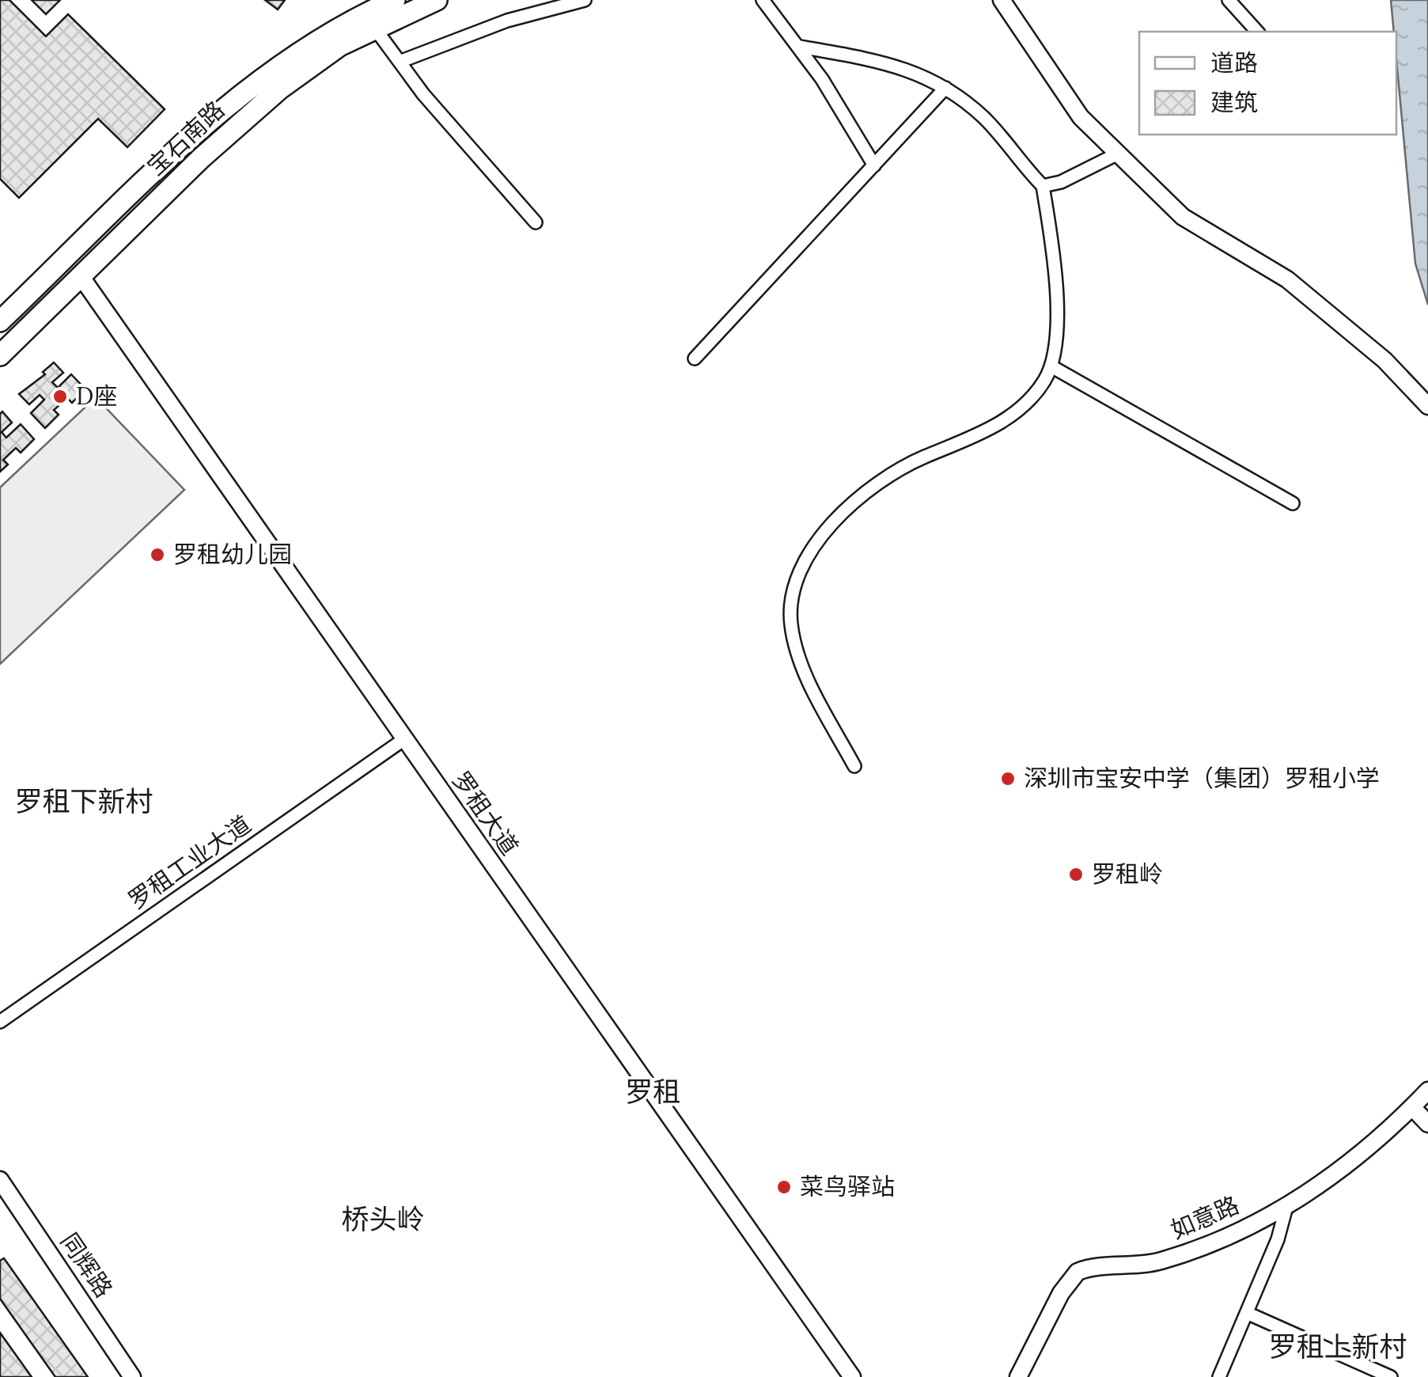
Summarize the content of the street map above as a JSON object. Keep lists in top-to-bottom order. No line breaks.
{"streets":{"main road":["宝石南路"],"street":["罗租大道","罗租工业大道","如意路","同辉路"]},"crossings":[["宝石南路","罗租大道"],["罗租大道","罗租工业大道"]],"districts":["罗租下新村","罗租","桥头岭","罗租上新村"],"places":["D座","罗租幼儿园","深圳市宝安中学（集团）罗租小学","罗租岭","菜鸟驿站"],"legend":["道路","建筑"]}
